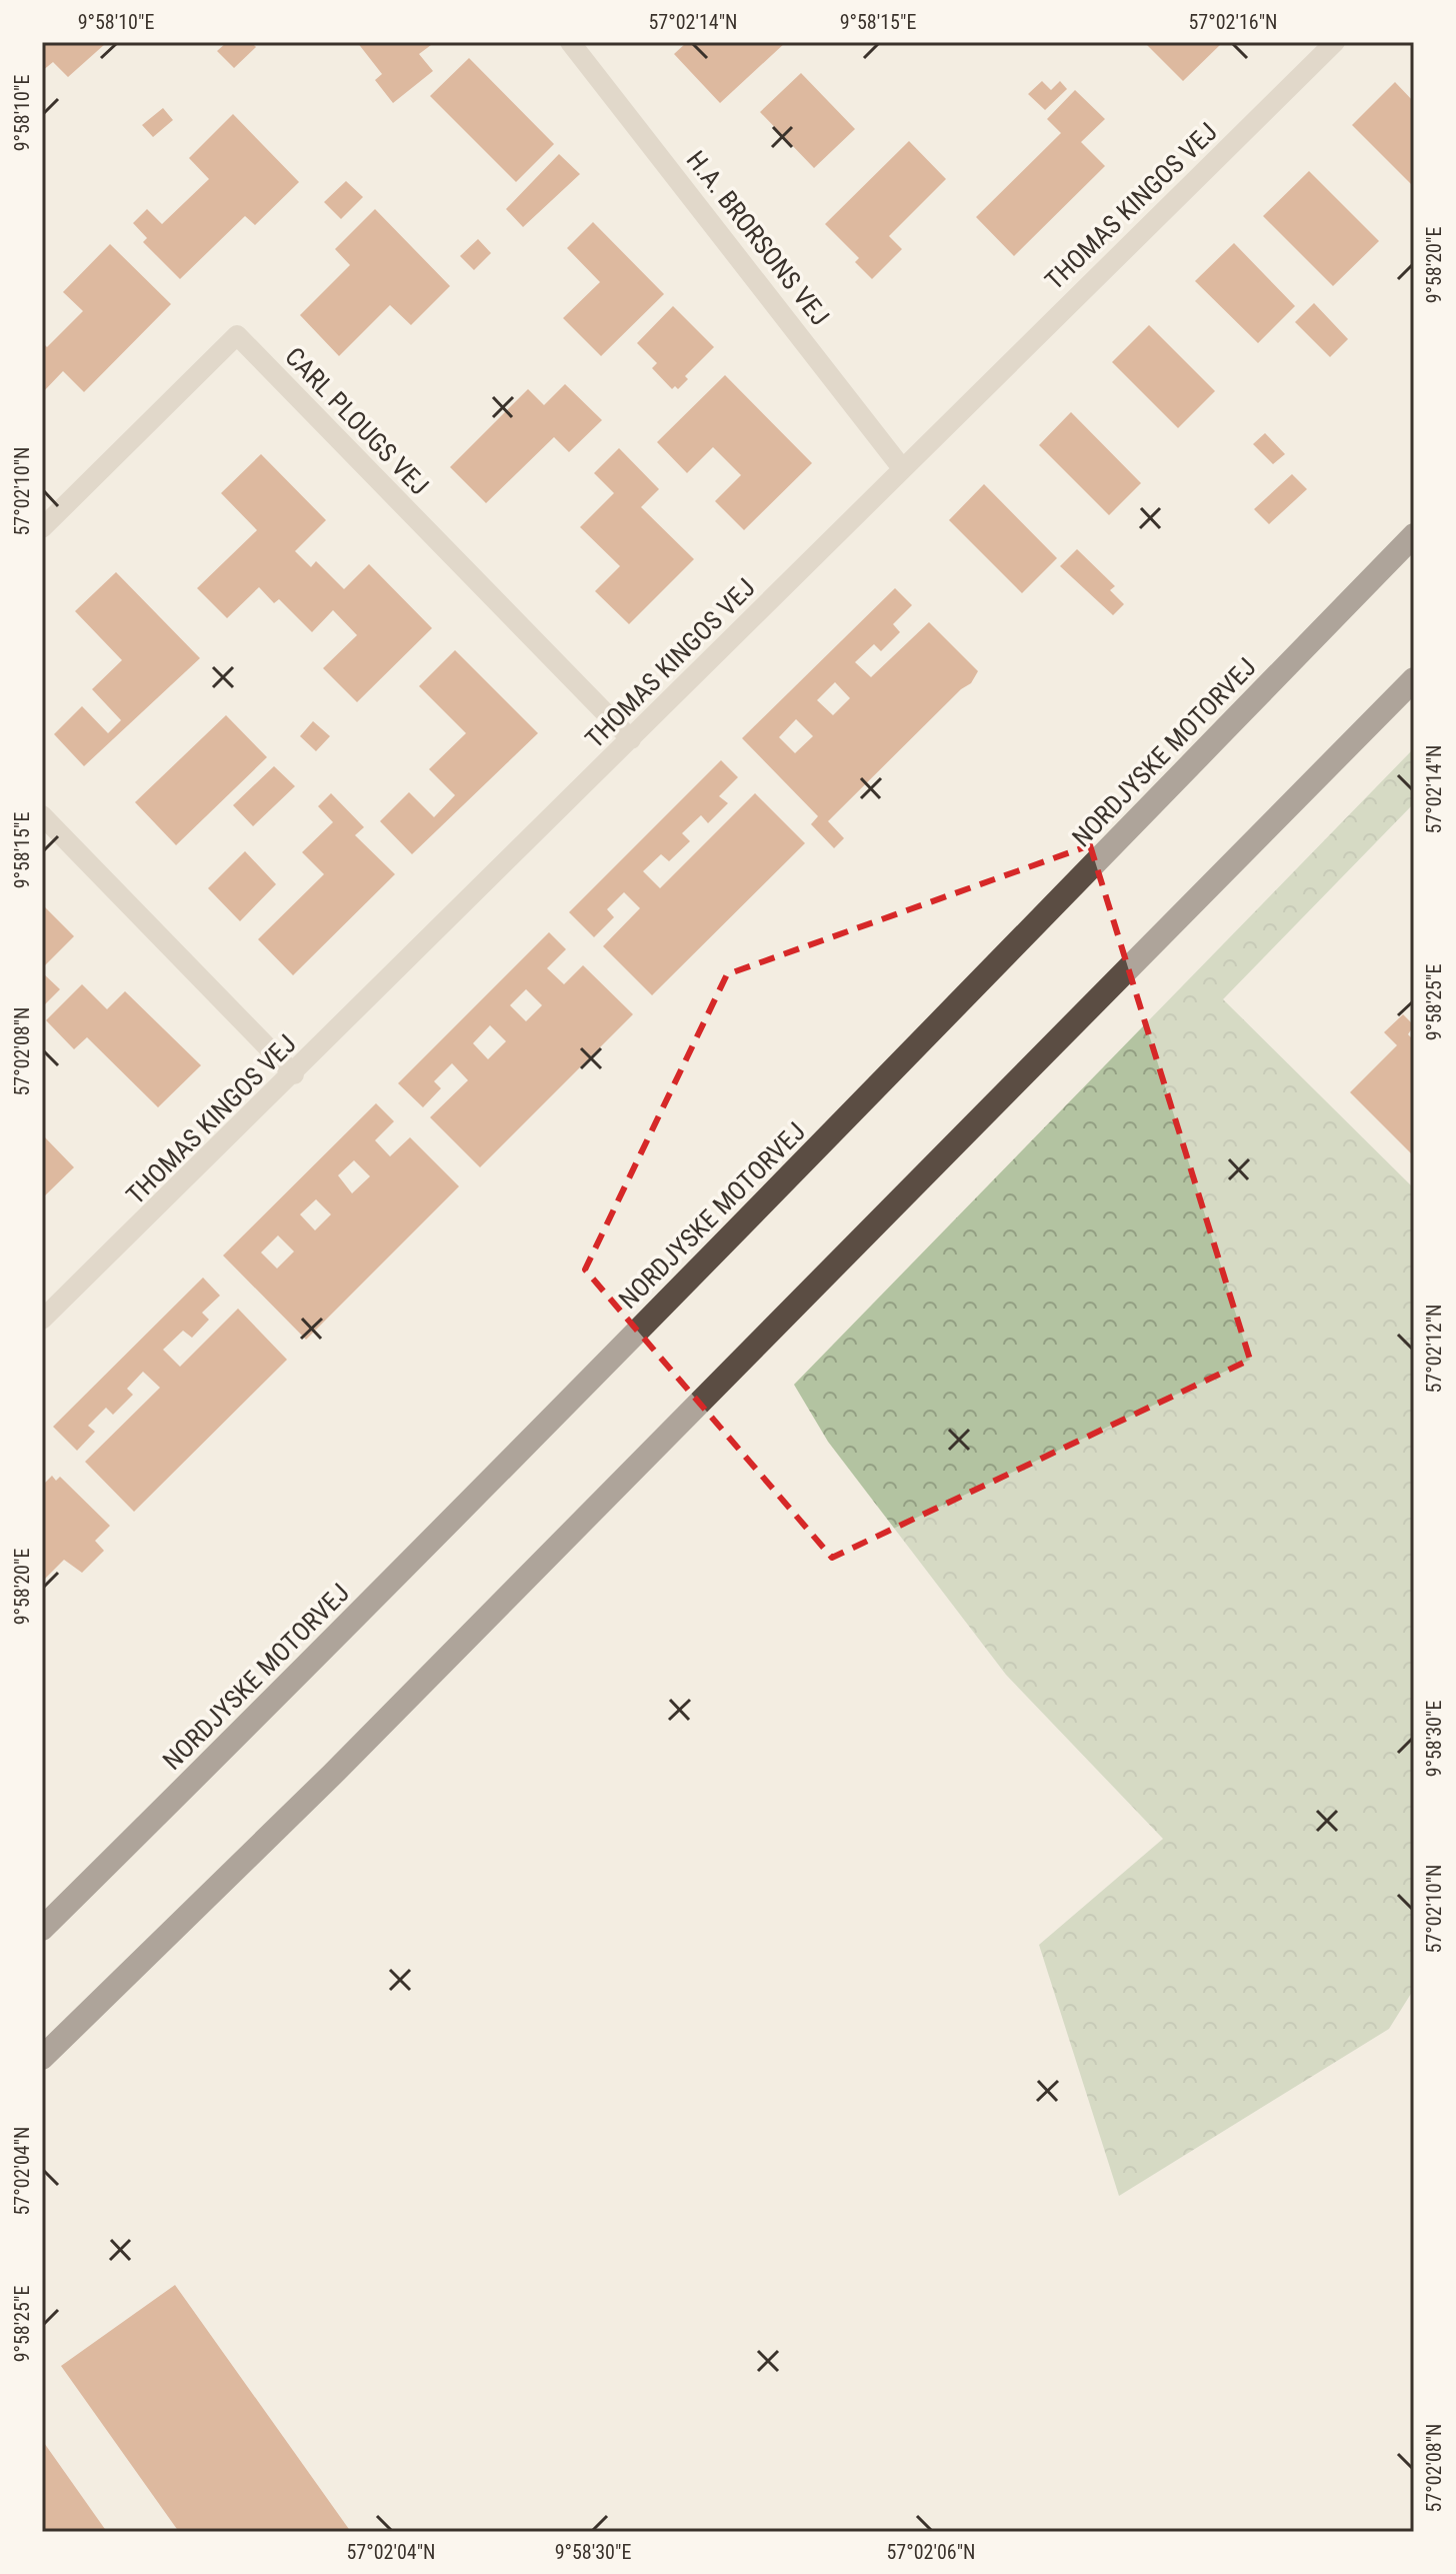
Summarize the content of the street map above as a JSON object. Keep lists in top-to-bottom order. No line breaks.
{"streets":{"highway":["NORDJYSKE MOTORVEJ"],"street":["THOMAS KINGOS VEJ","H.A. BRORSONS VEJ","CARL PLOUGS VEJ"]},"crossings":[["THOMAS KINGOS VEJ","H.A. BRORSONS VEJ"],["THOMAS KINGOS VEJ","CARL PLOUGS VEJ"]],"coordinates":["9°58'10\"E","57°02'14\"N","9°58'15\"E","57°02'16\"N","9°58'20\"E","57°02'10\"N","9°58'25\"E","57°02'08\"N","57°02'12\"N","9°58'30\"E","57°02'04\"N","57°02'06\"N"]}
